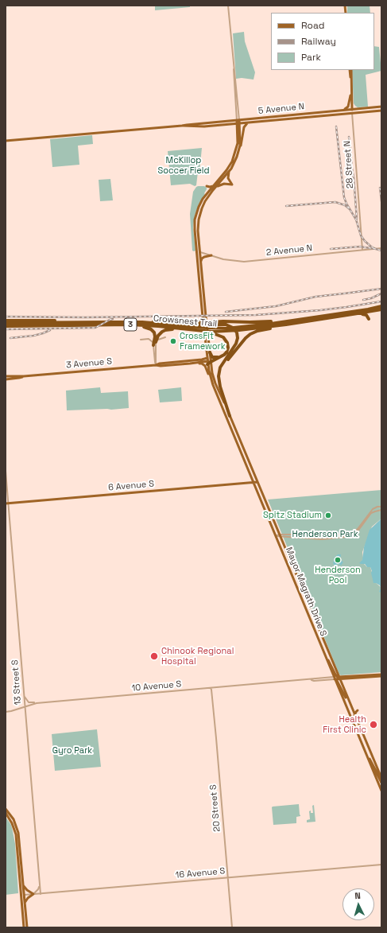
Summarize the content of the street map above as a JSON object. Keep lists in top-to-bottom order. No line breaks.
{"streets":{"highway":["Crowsnest Trail","3"],"main road":["5 Avenue N","28 Street N","3 Avenue S","6 Avenue S","Mayor Magrath Drive S"],"street":["2 Avenue N","13 Street S","10 Avenue S","20 Street S","16 Avenue S"]},"crossings":[["5 Avenue N","28 Street N"],["28 Street N","2 Avenue N"],["3 Avenue S","Mayor Magrath Drive S"],["6 Avenue S","Mayor Magrath Drive S"],["6 Avenue S","13 Street S"],["Mayor Magrath Drive S","10 Avenue S"],["13 Street S","10 Avenue S"],["13 Street S","16 Avenue S"],["10 Avenue S","20 Street S"],["20 Street S","16 Avenue S"]],"parks":["McKillop Soccer Field","Henderson Park","Gyro Park"],"places":["CrossFit Framework","Spitz Stadium","Henderson Pool","Chinook Regional Hospital","Health First Clinic"],"legend":["Road","Railway","Park"],"north":"top"}
